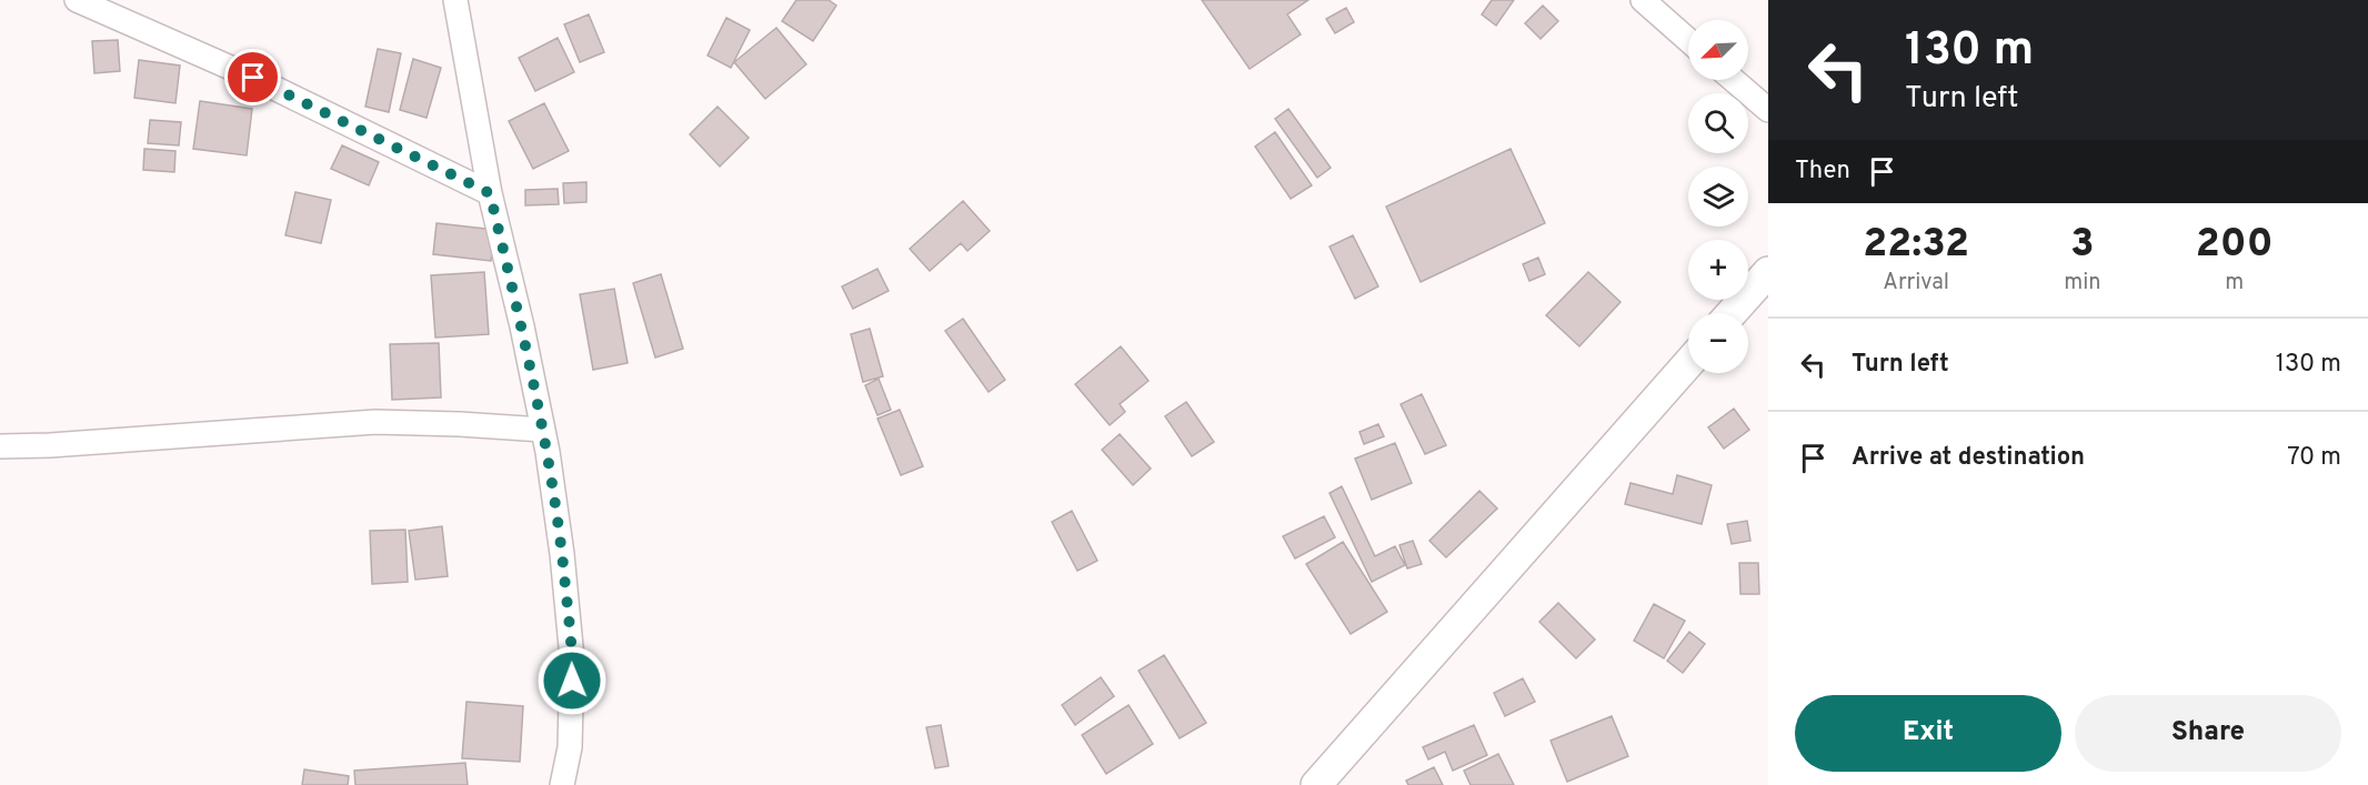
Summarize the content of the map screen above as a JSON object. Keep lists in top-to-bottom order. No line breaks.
{"north":"bottom left","page":{"turn":["130 m","Turn left"],"map_buttons":["+","−"],"then":"Then","eta":["22:32","Arrival","3","min","200","m"],"list":[{"name":"Turn left","value":"130 m"},{"name":"Arrive at destination","value":"70 m"}],"buttons":["Exit","Share"]}}
